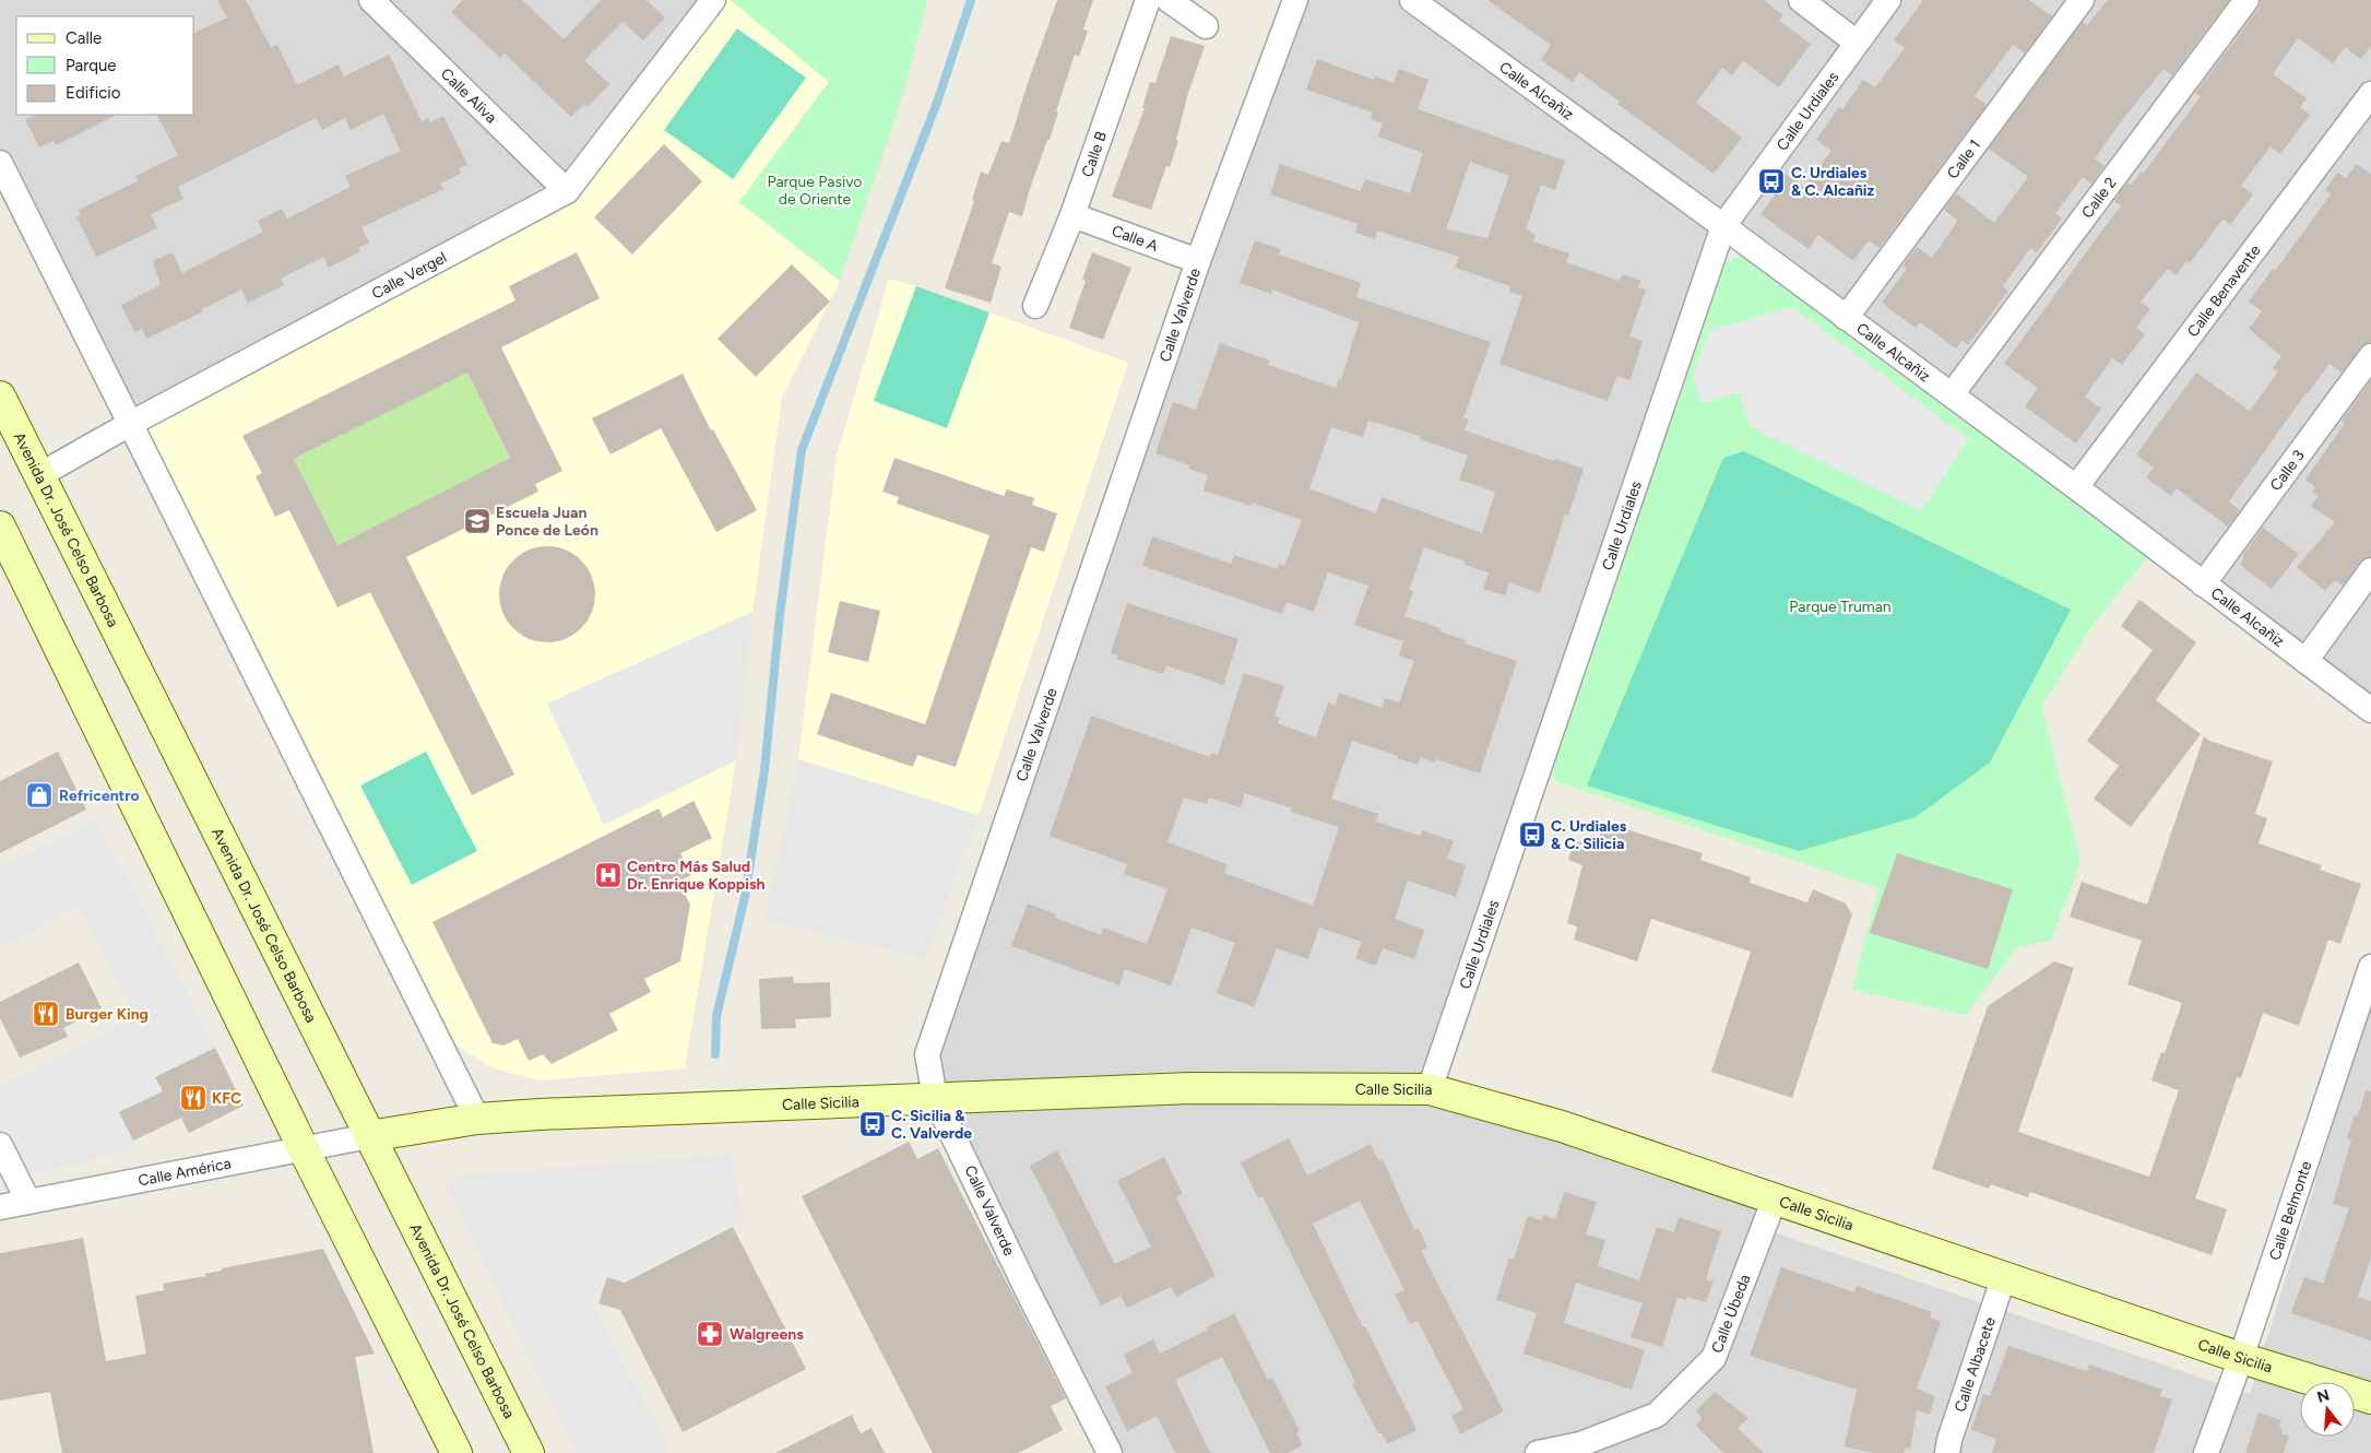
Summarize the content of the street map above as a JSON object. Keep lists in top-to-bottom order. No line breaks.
{"streets":{"main road":["Avenida Dr. José Celso Barbosa","Calle Sicilia"],"street":["Calle Alcañiz","Calle Aliva","Calle Urdiales","Calle B","Calle 1","Calle 2","Calle A","Calle Vergel","Calle Benavente","Calle Valverde","Calle 3","Calle América","Calle Belmonte","Calle Úbeda","Calle Albacete"]},"crossings":[["Calle Alcañiz","Calle Urdiales"],["Calle Alcañiz","Calle 1"],["Calle Alcañiz","Calle 2"],["Calle Alcañiz","Calle Benavente"],["Calle Alcañiz","Calle 3"],["Calle Aliva","Calle Vergel"],["Calle Urdiales","Calle Sicilia"],["Calle B","Calle A"],["Calle A","Calle Valverde"],["Calle Vergel","Avenida Dr. José Celso Barbosa"],["Calle Valverde","Calle Sicilia"],["Avenida Dr. José Celso Barbosa","Calle Sicilia"],["Avenida Dr. José Celso Barbosa","Calle América"],["Calle Sicilia","Calle América"],["Calle Sicilia","Calle Belmonte"],["Calle Sicilia","Calle Úbeda"],["Calle Sicilia","Calle Albacete"]],"parks":["Parque Pasivo de Oriente","Parque Truman"],"places":{"bus stop":["C. Urdiales & C. Alcañiz","C. Urdiales & C. Silicia","C. Sicilia & C. Valverde"],"school or university":["Escuela Juan Ponce de León"],"shop":["Refricentro"],"hospital":["Centro Más Salud Dr. Enrique Koppish"],"restaurant":["Burger King","KFC"],"pharmacy":["Walgreens"]},"legend":["Calle","Parque","Edificio"],"north":"top"}
